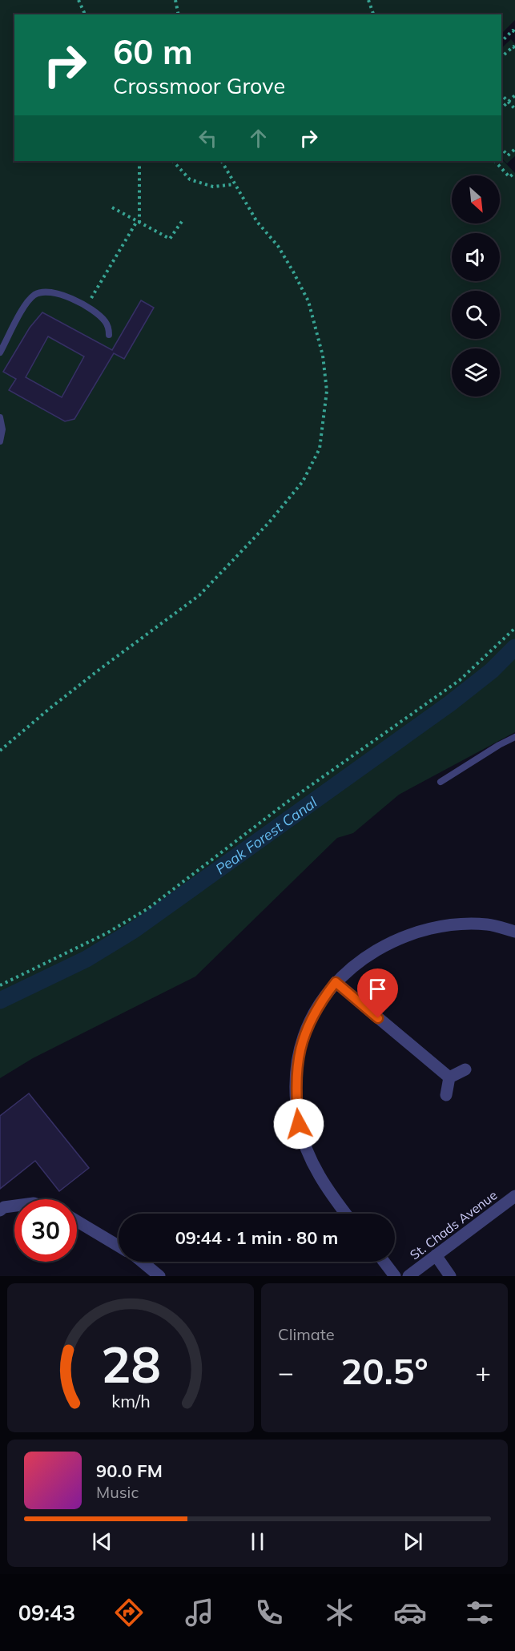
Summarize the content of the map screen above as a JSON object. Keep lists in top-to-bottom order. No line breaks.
{"streets":{"street":["St. Chads Avenue"]},"water":["Peak Forest Canal"],"north":"bottom right","page":{"turn":["60 m","Crossmoor Grove"],"limit":"30","trip":"09:44 · 1 min · 80 m","tile":"Climate","heat":["−","20.5°","+"],"song":["90.0 FM","Music"],"tabs":"09:43","gauge":["28","km/h"]}}
